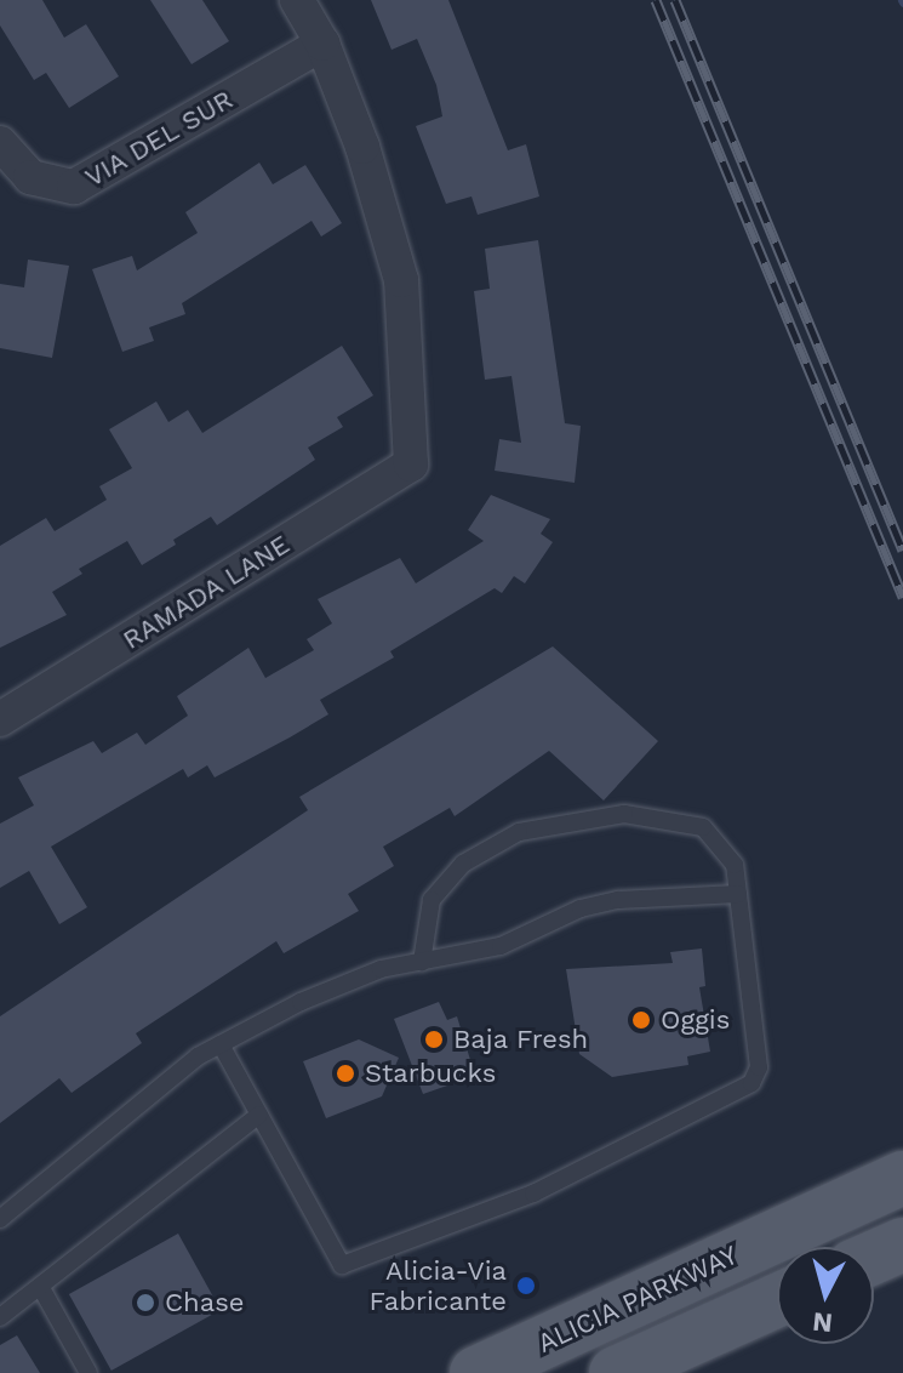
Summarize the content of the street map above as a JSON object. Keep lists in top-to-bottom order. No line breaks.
{"streets":{"main road":["ALICIA PARKWAY"],"street":["VIA DEL SUR","RAMADA LANE"]},"crossings":[["VIA DEL SUR","RAMADA LANE"]],"places":["Oggis","Baja Fresh","Starbucks","Alicia-Via Fabricante","Chase"],"north":"bottom"}
